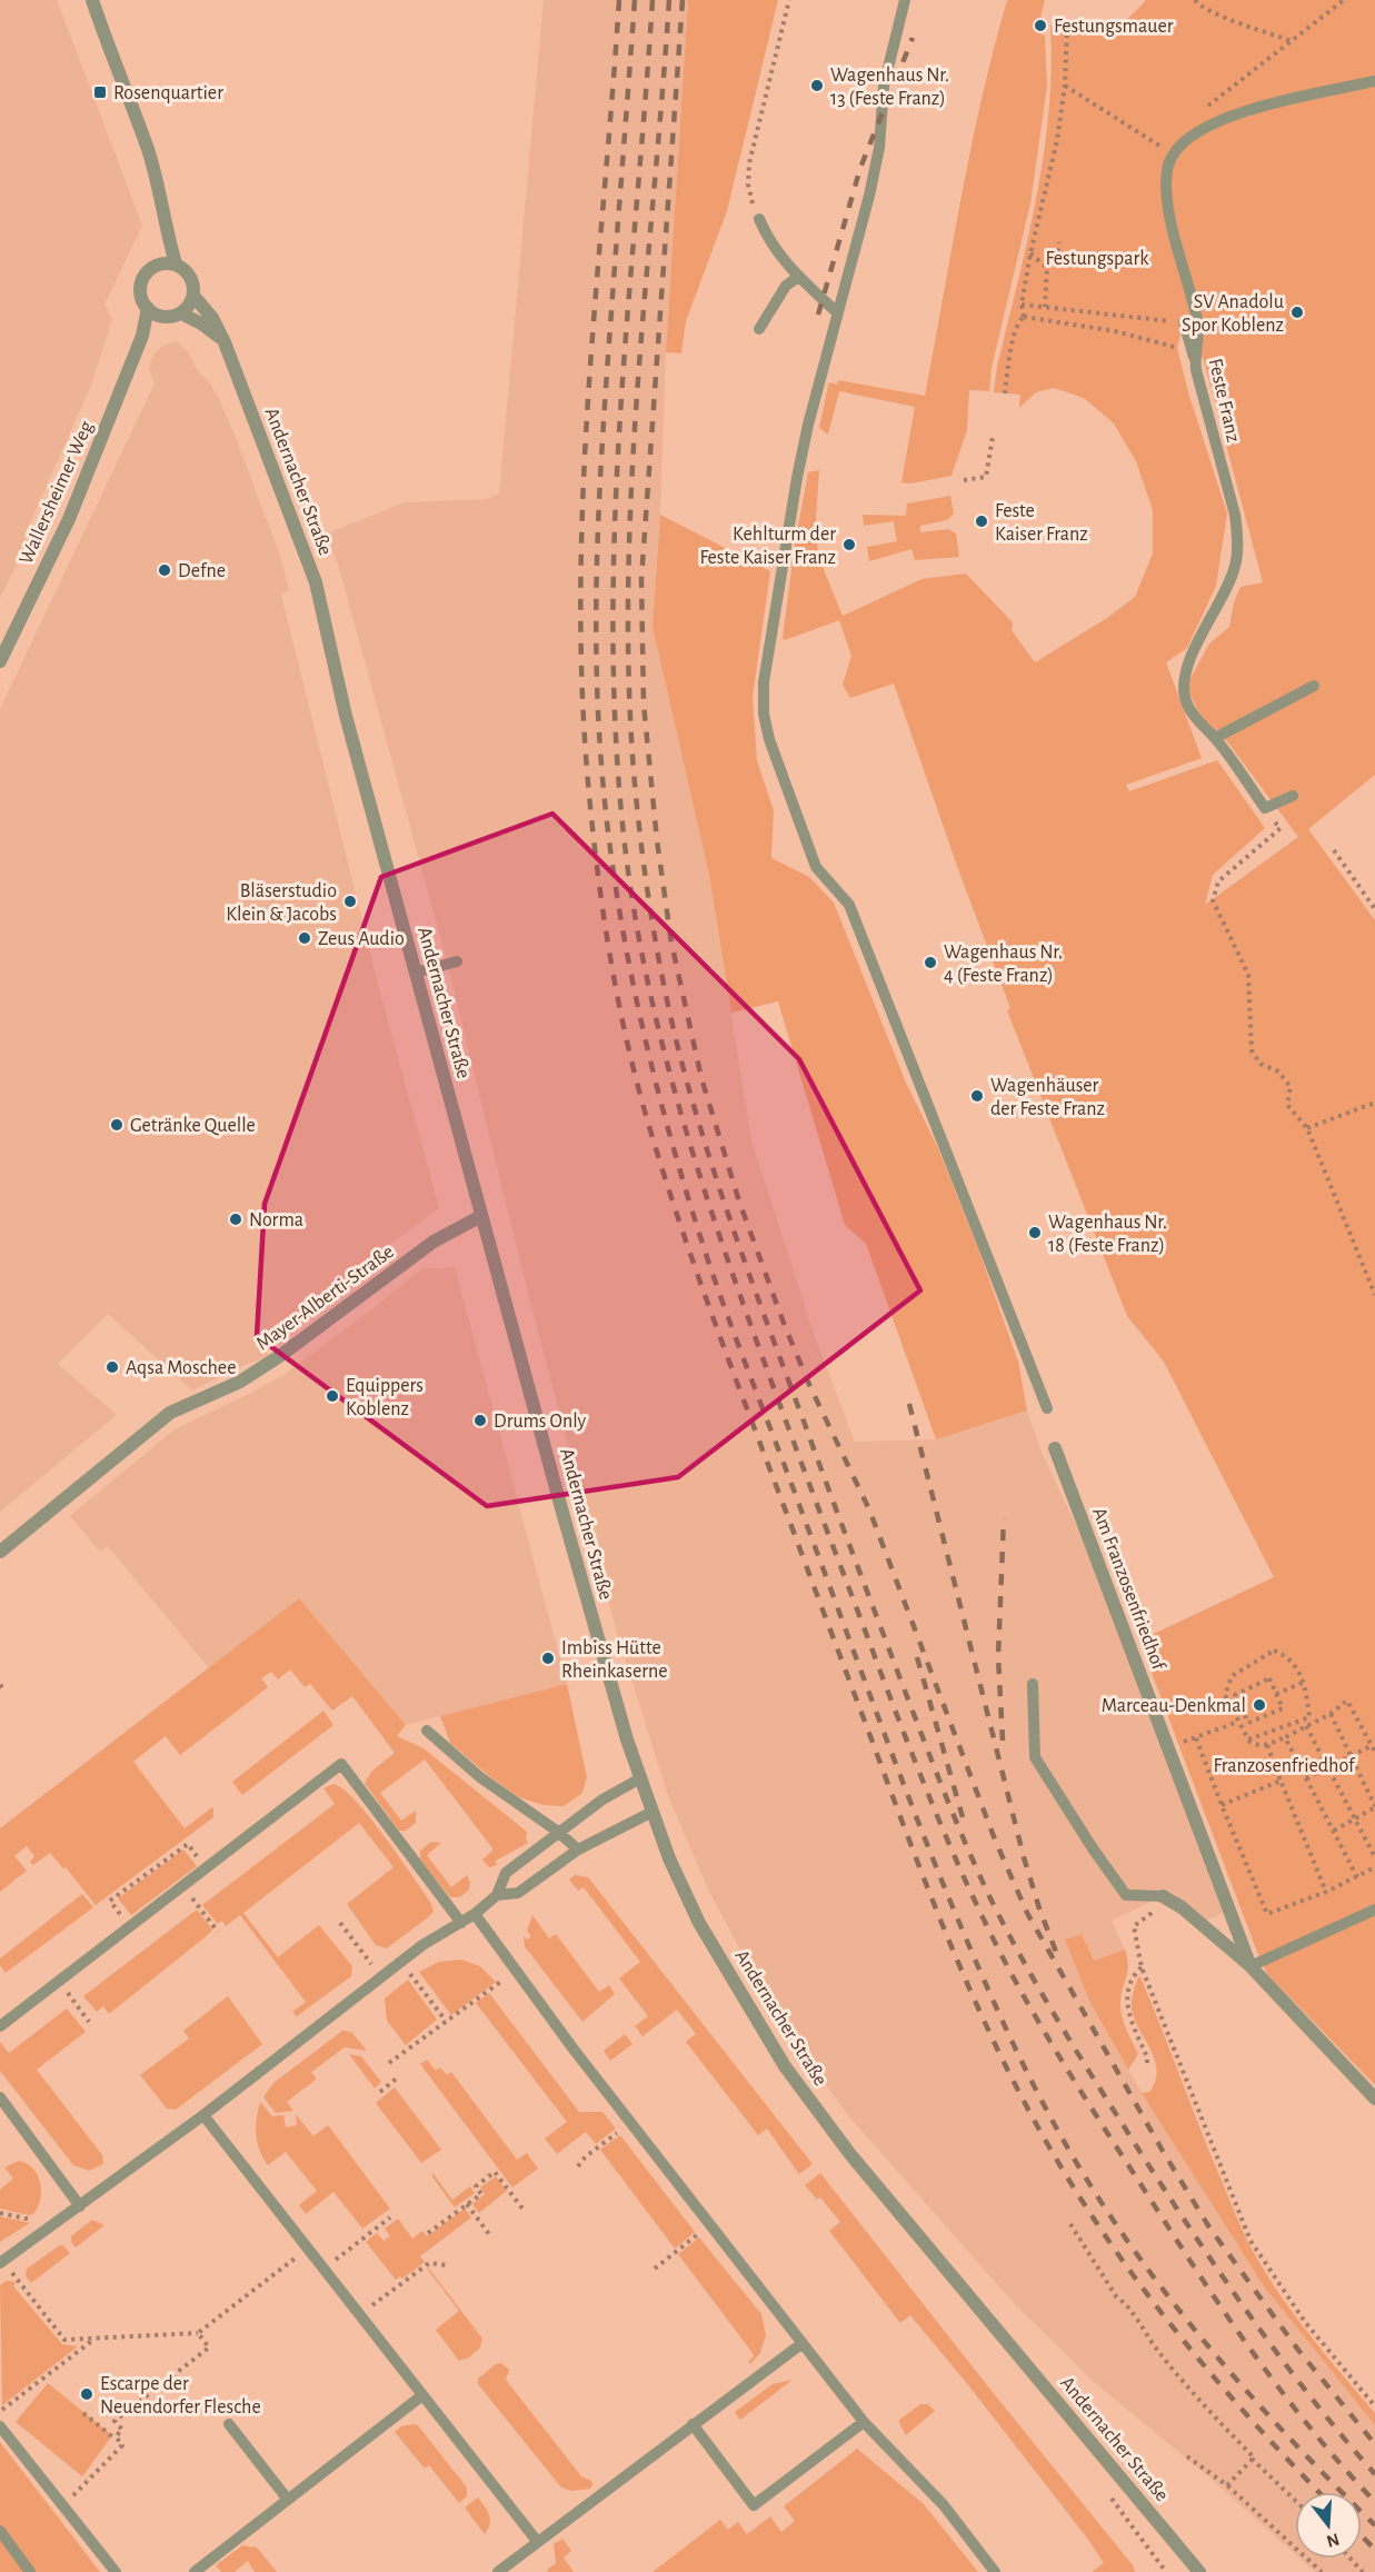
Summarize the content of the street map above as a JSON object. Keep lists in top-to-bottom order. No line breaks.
{"streets":{"street":["Andernacher Straße","Wallersheimer Weg","Mayer-Alberti-Straße","Am Franzosenfriedhof"],"lane":["Feste Franz"]},"crossings":[["Andernacher Straße","Wallersheimer Weg"],["Andernacher Straße","Mayer-Alberti-Straße"]],"parks":["Festungspark","Franzosenfriedhof"],"places":{"other":["Festungsmauer","Wagenhaus Nr. 13 (Feste Franz)","SV Anadolu Spor Koblenz","Feste Kaiser Franz","Kehlturm der Feste Kaiser Franz","Defne","Bläserstudio Klein & Jacobs","Zeus Audio","Wagenhaus Nr. 4 (Feste Franz)","Wagenhäuser der Feste Franz","Getränke Quelle","Norma","Wagenhaus Nr. 18 (Feste Franz)","Aqsa Moschee","Equippers Koblenz","Drums Only","Imbiss Hütte Rheinkaserne","Marceau-Denkmal","Escarpe der Neuendorfer Flesche"],"transit":["Rosenquartier"]},"north":"bottom"}
